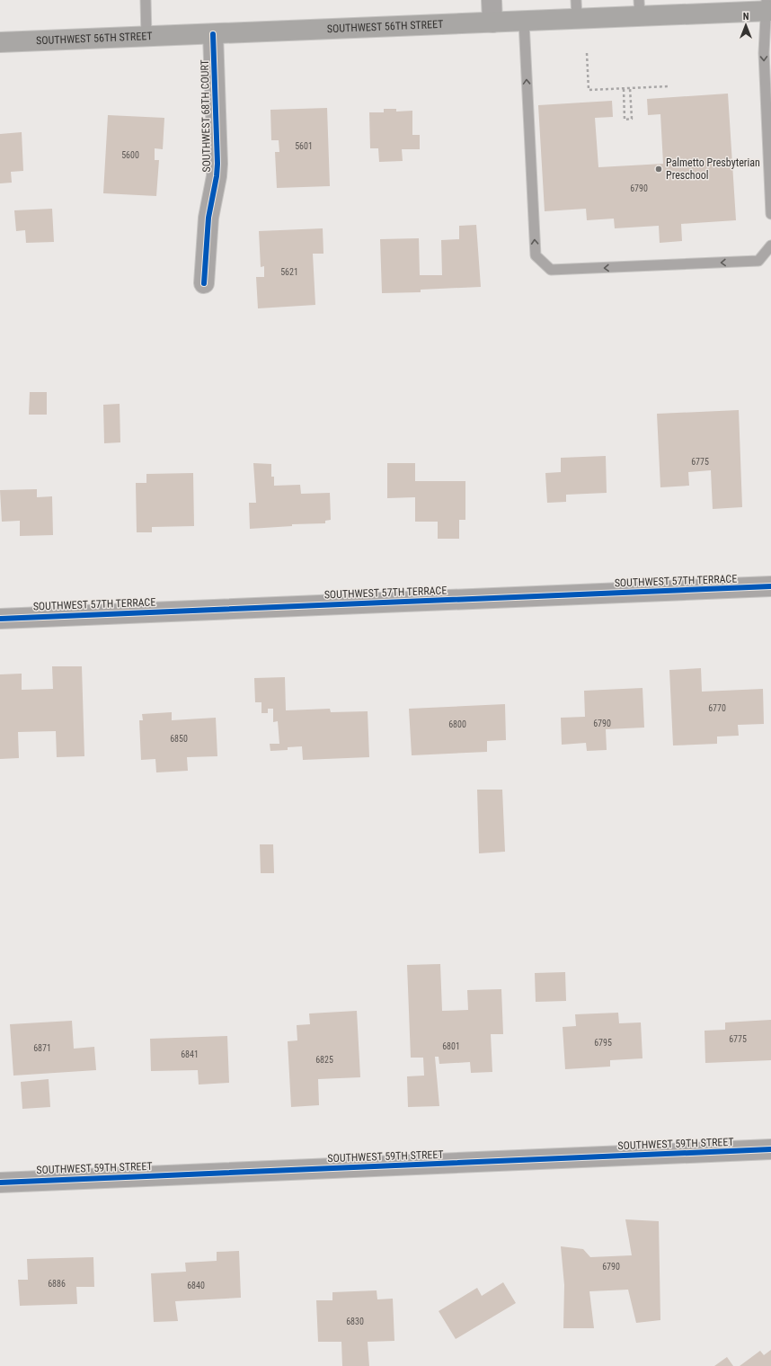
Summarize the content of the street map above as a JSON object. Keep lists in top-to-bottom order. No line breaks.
{"streets":{"main road":["SOUTHWEST 56TH STREET"],"street":["SOUTHWEST 68TH COURT","SOUTHWEST 57TH TERRACE","SOUTHWEST 59TH STREET"]},"crossings":[["SOUTHWEST 56TH STREET","SOUTHWEST 68TH COURT"]],"places":["Palmetto Presbyterian Preschool"],"house_numbers":["5601","5600","6790","5621","6775","6770","6790","6800","6850","6775","6795","6801","6871","6841","6825","6790","6886","6840","6830"],"north":"top"}
